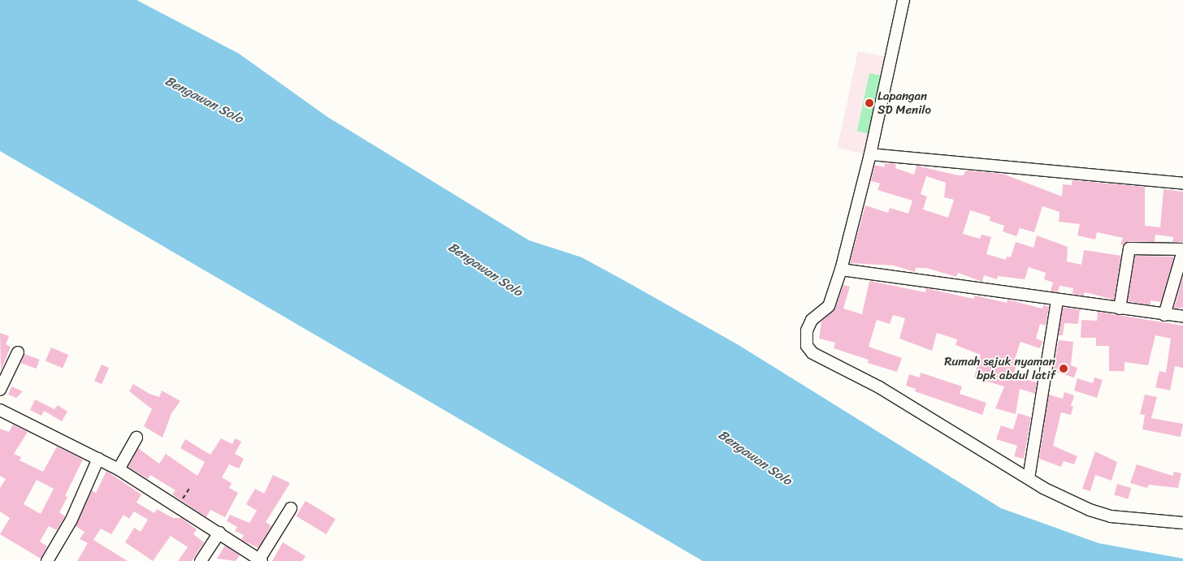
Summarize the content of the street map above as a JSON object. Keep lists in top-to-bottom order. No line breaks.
{"water":["Bengawan Solo"],"places":["Lapangan SD Menilo","Rumah sejuk nyaman bpk abdul latif"]}
